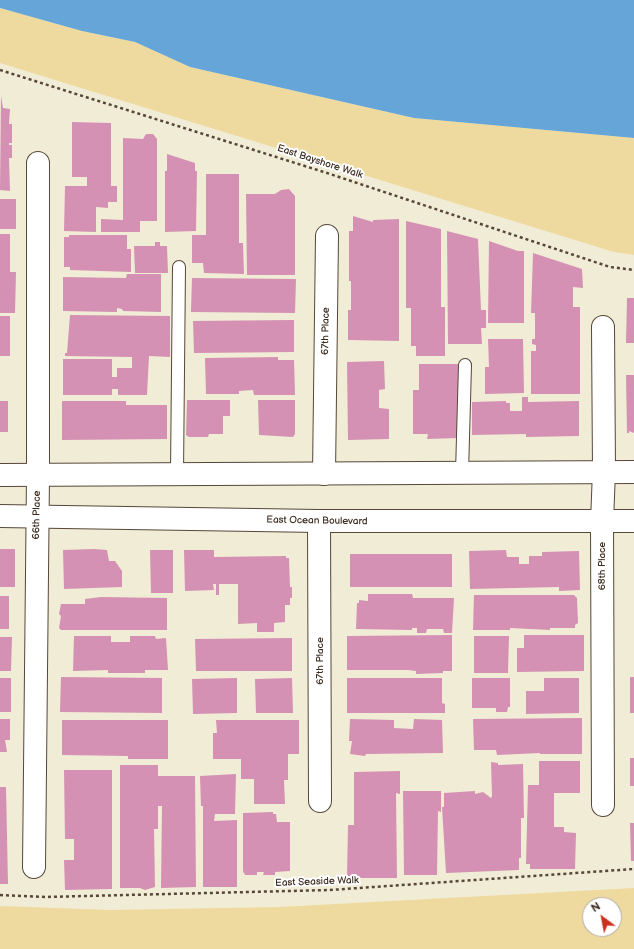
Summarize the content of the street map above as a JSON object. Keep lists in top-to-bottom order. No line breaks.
{"streets":{"street":["67th Place","66th Place","East Ocean Boulevard","68th Place"],"path":["East Bayshore Walk","East Seaside Walk"]},"crossings":[["67th Place","East Ocean Boulevard"],["66th Place","East Ocean Boulevard"],["East Ocean Boulevard","68th Place"]],"north":"top left"}
